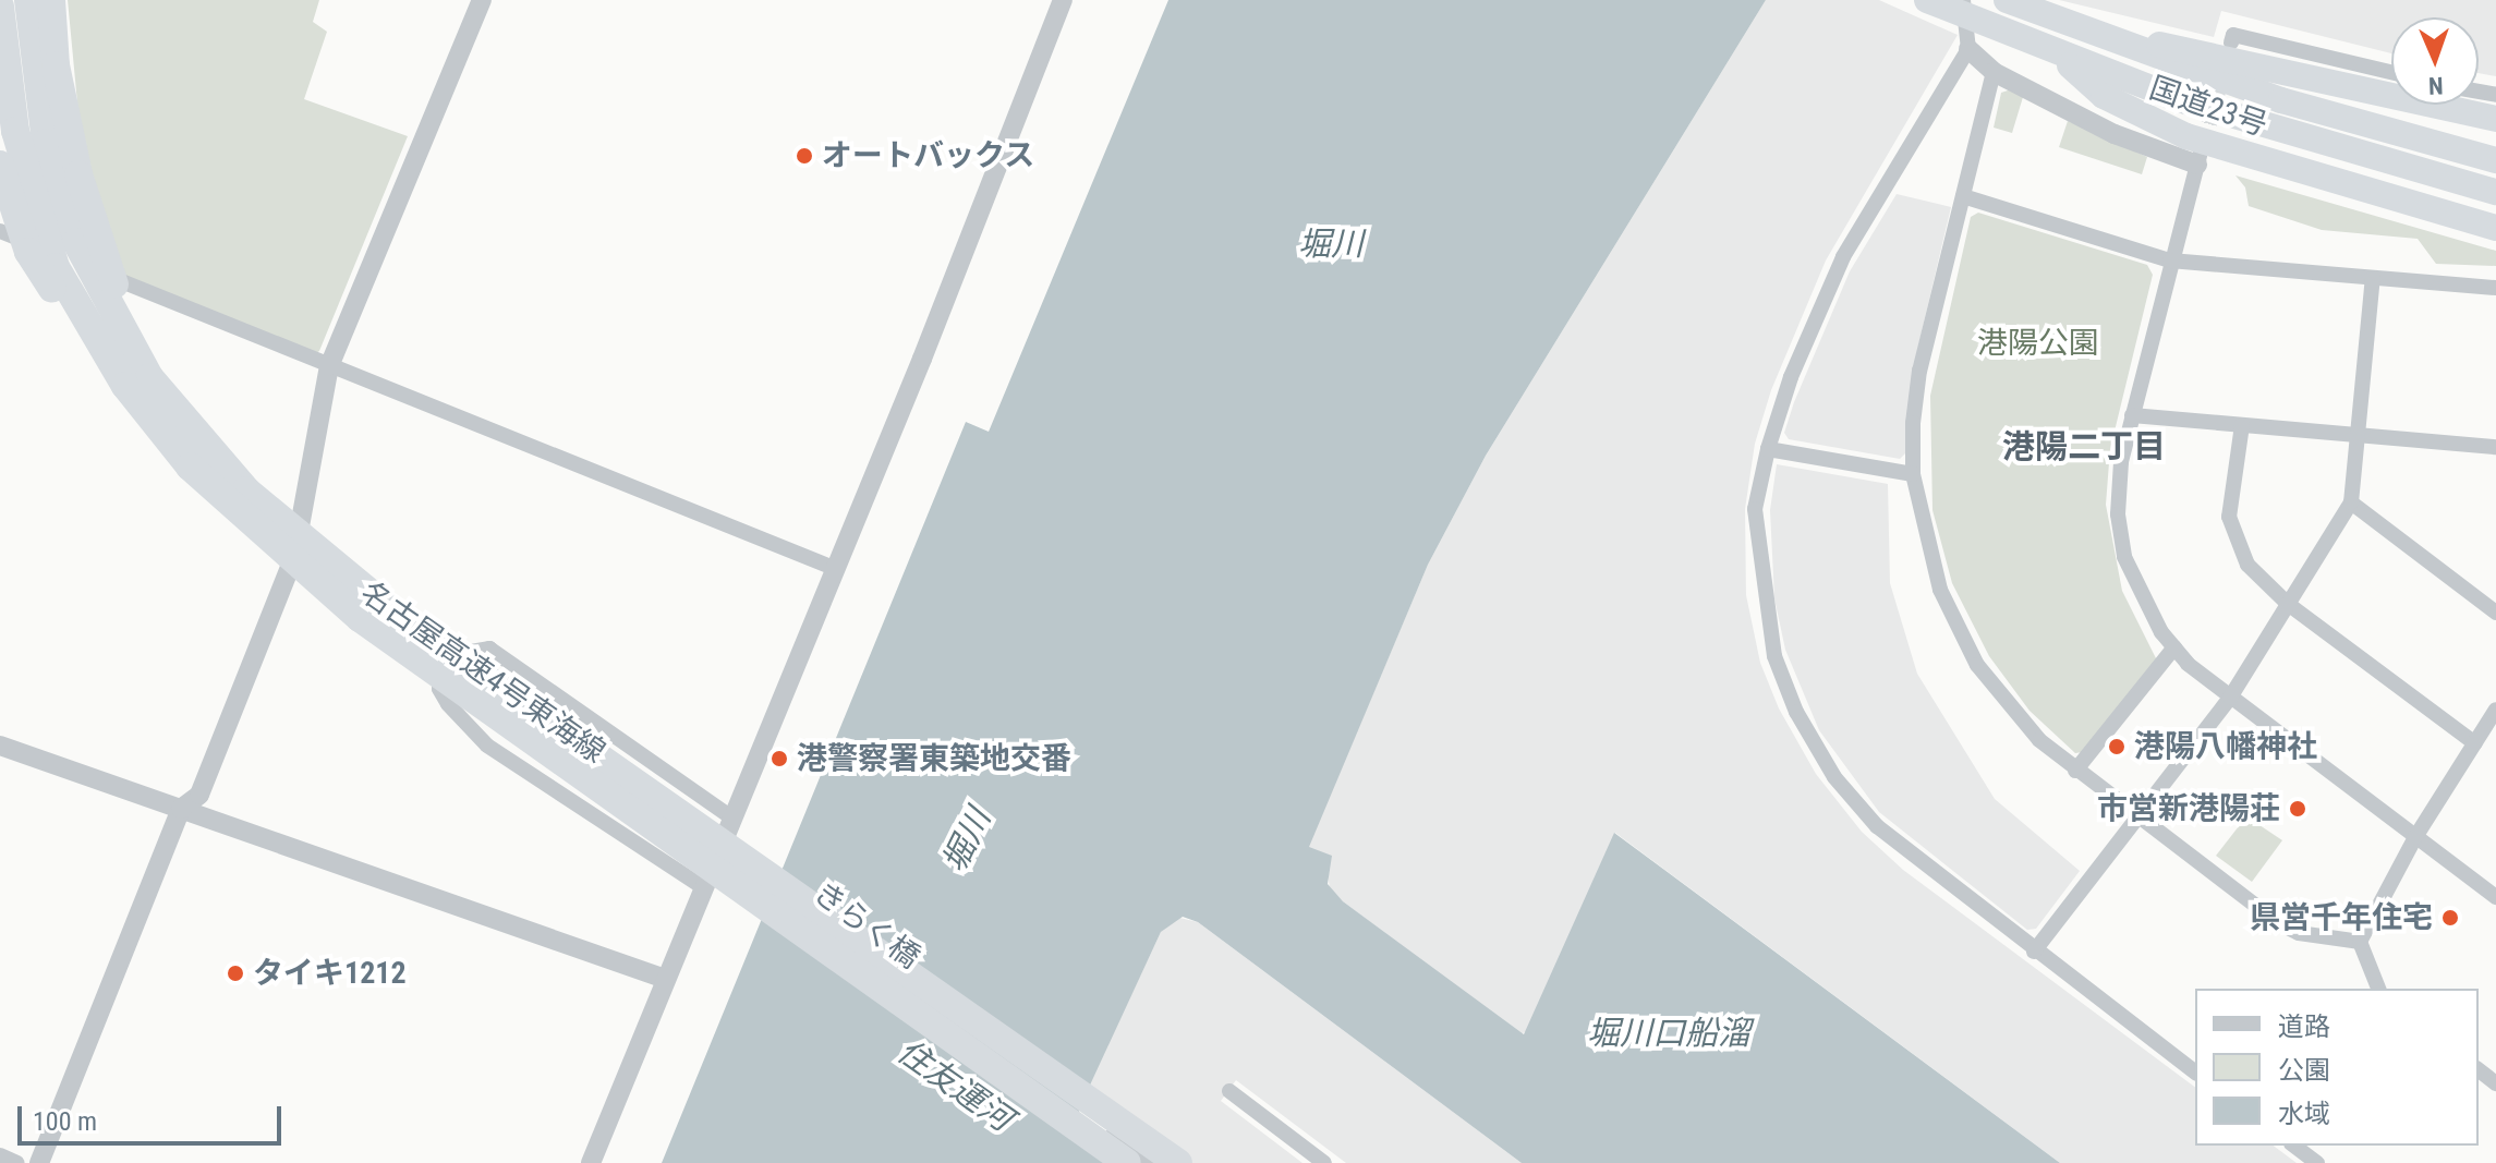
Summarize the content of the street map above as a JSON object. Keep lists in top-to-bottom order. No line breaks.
{"streets":{"highway":["国道23号","名古屋高速4号東海線"],"street":["きらく橋"]},"districts":["港陽二丁目"],"water":["堀川","堀川口船溜","住友運河"],"parks":["港陽公園"],"places":["オートバックス","港陽八幡神社","港警察署東築地交番","市営新港陽荘","県営千年住宅","タイキ1212"],"legend":["道路","公園","水域"],"scale_bar":"100 m","north":"bottom"}
